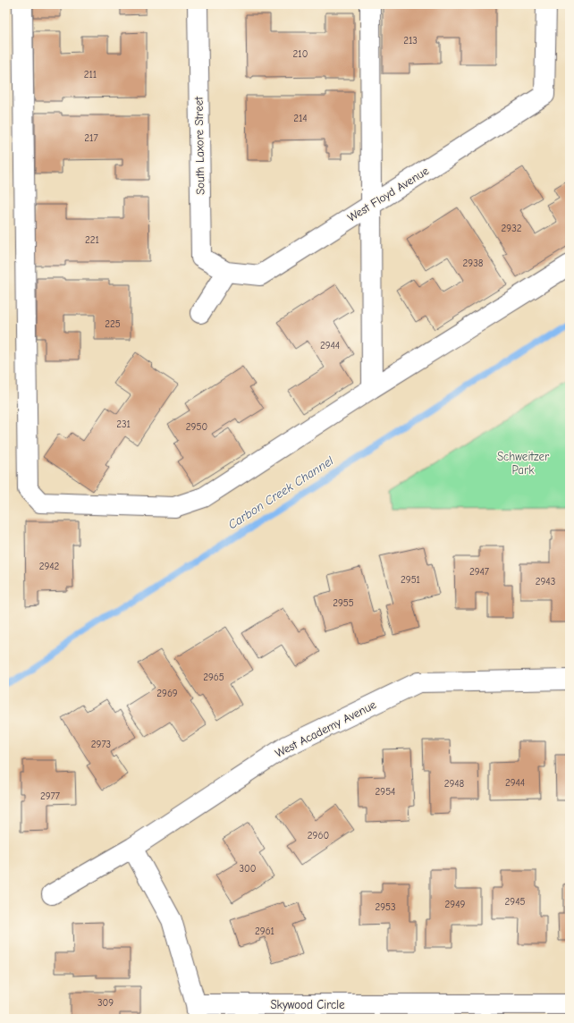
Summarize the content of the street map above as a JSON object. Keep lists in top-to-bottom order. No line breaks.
{"streets":{"street":["South Laxore Street","West Floyd Avenue","West Academy Avenue","Skywood Circle"]},"crossings":[["South Laxore Street","West Floyd Avenue"]],"water":["Carbon Creek Channel"],"parks":["Schweitzer Park"],"house_numbers":["213","210","211","214","217","2932","221","2938","225","2944","231","2950","2942","2947","2951","2943","2955","2965","2969","2973","2944","2948","2954","2977","2960","300","2945","2949","2953","2961","309"]}
